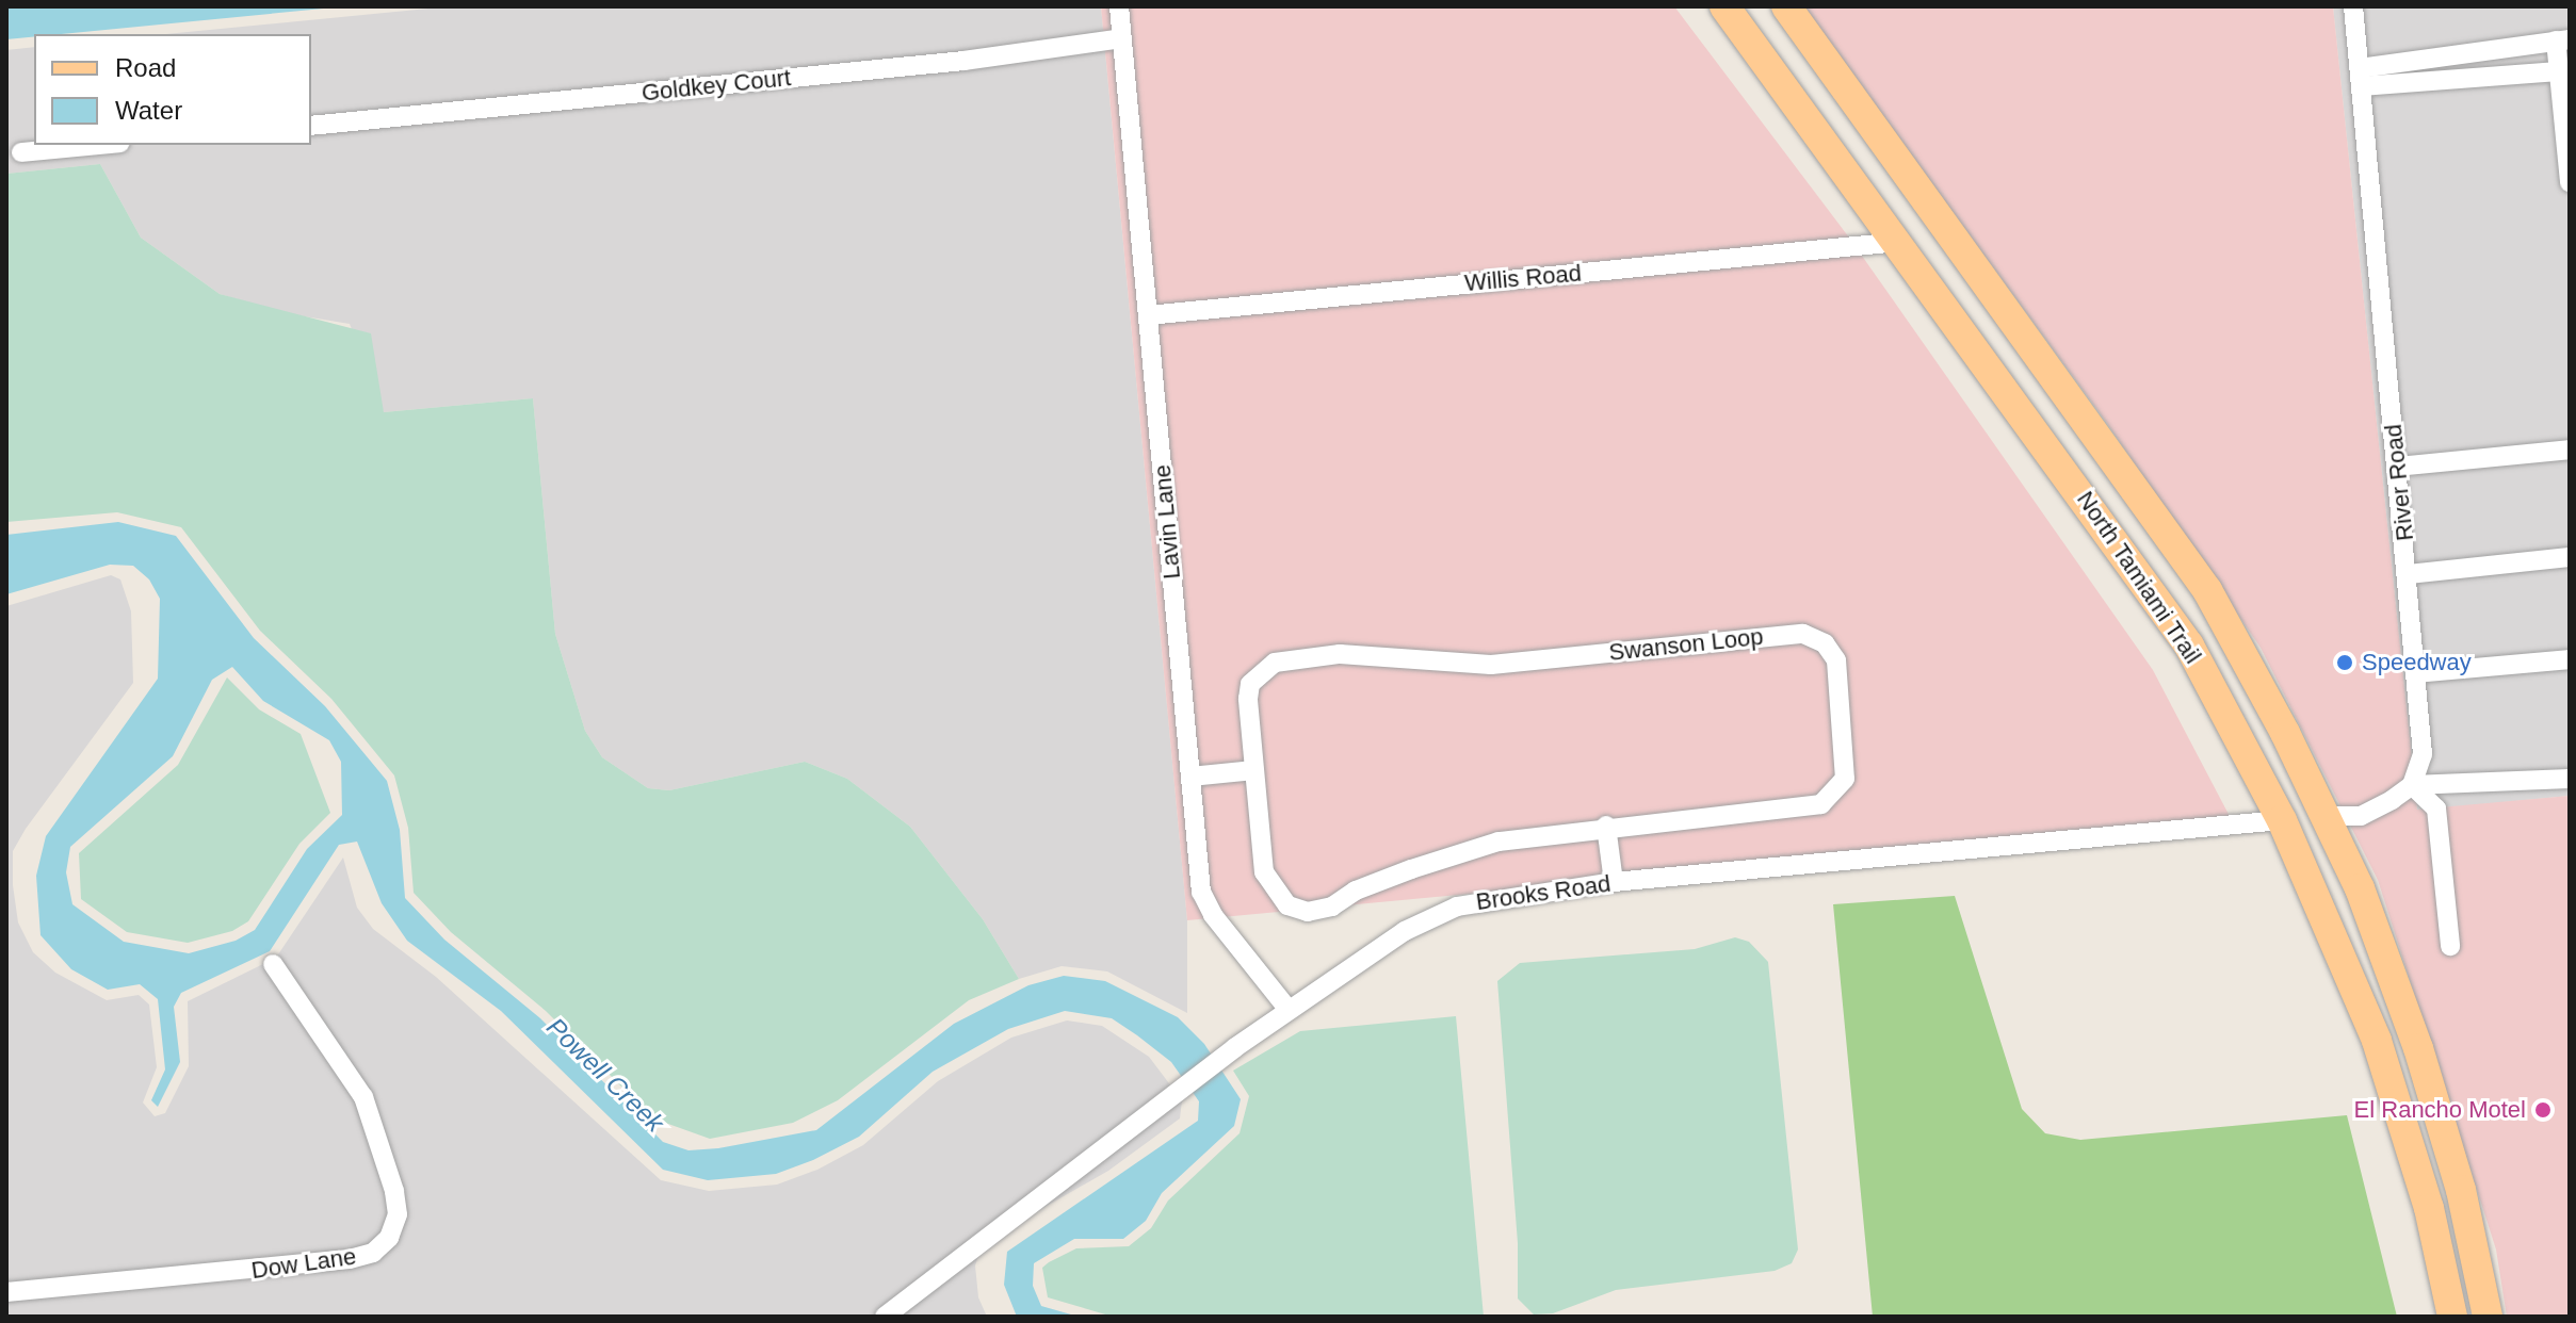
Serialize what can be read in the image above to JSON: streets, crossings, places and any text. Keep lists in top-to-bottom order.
{
  "streets": {
    "main road": ["North Tamiami Trail"],
    "street": [
      "Goldkey Court",
      "Willis Road",
      "River Road",
      "Lavin Lane",
      "Swanson Loop",
      "Brooks Road",
      "Dow Lane"
    ]
  },
  "crossings": [
    ["Goldkey Court", "Lavin Lane"],
    ["Willis Road", "Lavin Lane"],
    ["Willis Road", "North Tamiami Trail"],
    ["Lavin Lane", "Brooks Road"],
    ["North Tamiami Trail", "Brooks Road"]
  ],
  "water": ["Powell Creek"],
  "places": ["Speedway", "El Rancho Motel"],
  "legend": ["Road", "Water"]
}
